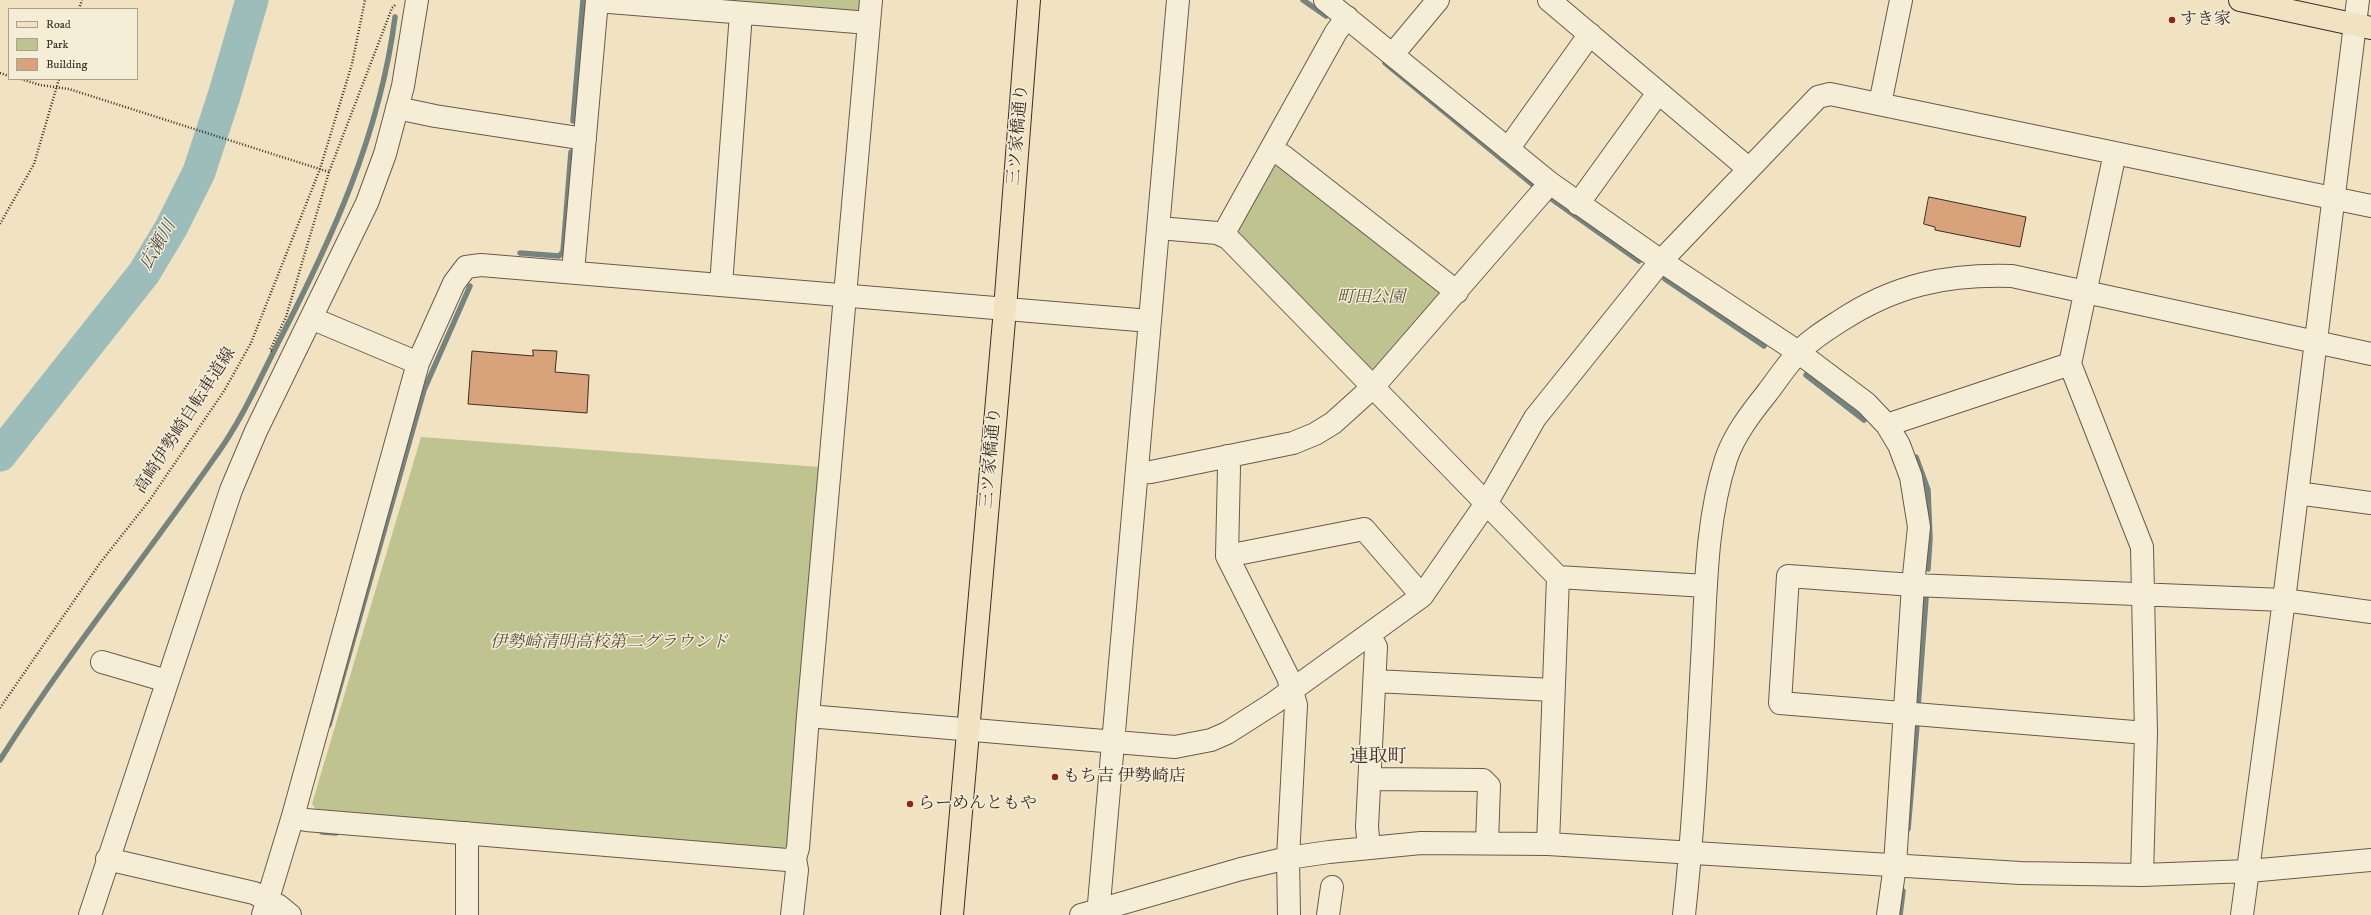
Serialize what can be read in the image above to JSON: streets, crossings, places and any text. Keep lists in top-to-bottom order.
{
  "streets": {
    "main road": ["三ツ家橋通り"],
    "path": ["高崎伊勢崎自転車道線"]
  },
  "districts": ["連取町"],
  "water": ["広瀬川"],
  "parks": ["町田公園", "伊勢崎清明高校第二グラウンド"],
  "places": ["すき家", "もち吉 伊勢崎店", "らーめんともや"],
  "legend": ["Road", "Park", "Building"]
}
